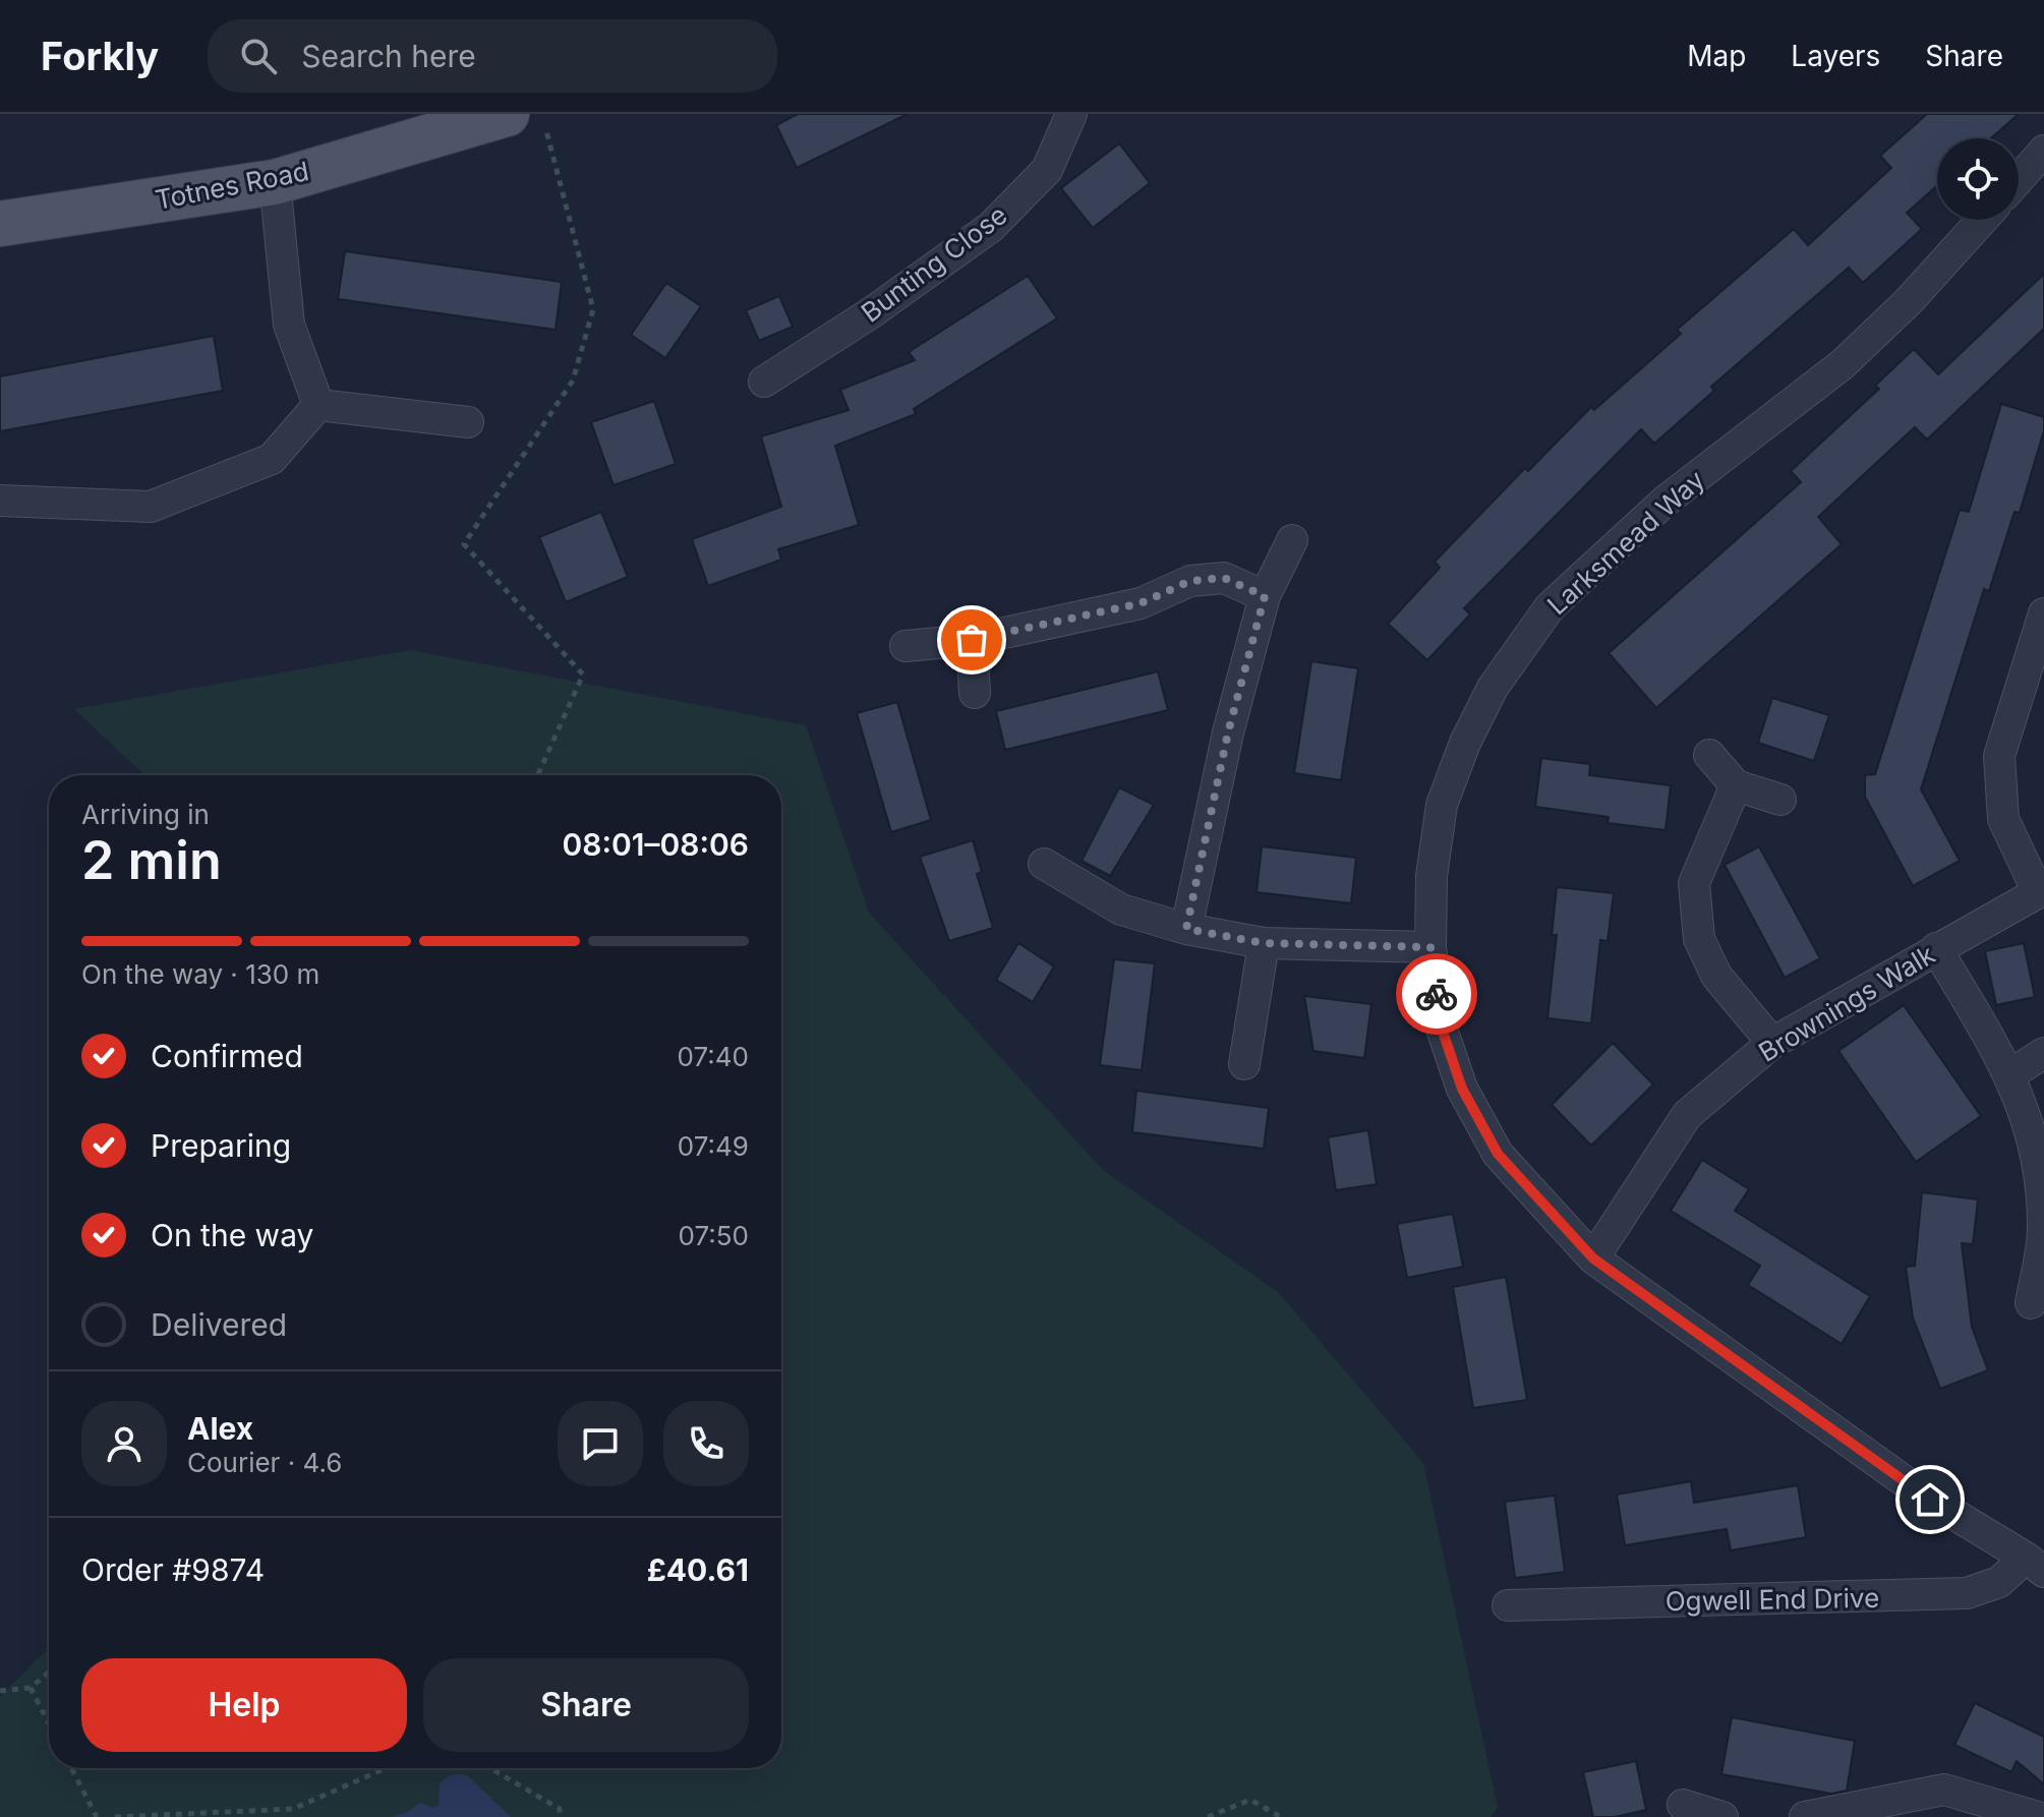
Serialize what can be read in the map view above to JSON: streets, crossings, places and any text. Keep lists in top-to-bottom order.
{
  "streets": {
    "main road": ["Totnes Road"],
    "street": [
      "Bunting Close",
      "Larksmead Way",
      "Brownings Walk",
      "Ogwell End Drive"
    ]
  },
  "crossings": [
    ["Larksmead Way", "Brownings Walk"],
    ["Larksmead Way", "Ogwell End Drive"]
  ],
  "page": {
    "header": "Forkly",
    "search": "Search here",
    "nav": ["Map", "Layers", "Share"],
    "heading": ["2 min", "Arriving in", "08:01–08:06"],
    "panel": [
      "Alex",
      "Courier · 4.6",
      "Order #9874",
      "£40.61"
    ],
    "bar": "On the way · 130 m",
    "list": [
      ["Confirmed", "07:40"],
      ["Preparing", "07:49"],
      ["On the way", "07:50"],
      "Delivered"
    ],
    "buttons": ["Help", "Share"]
  }
}
